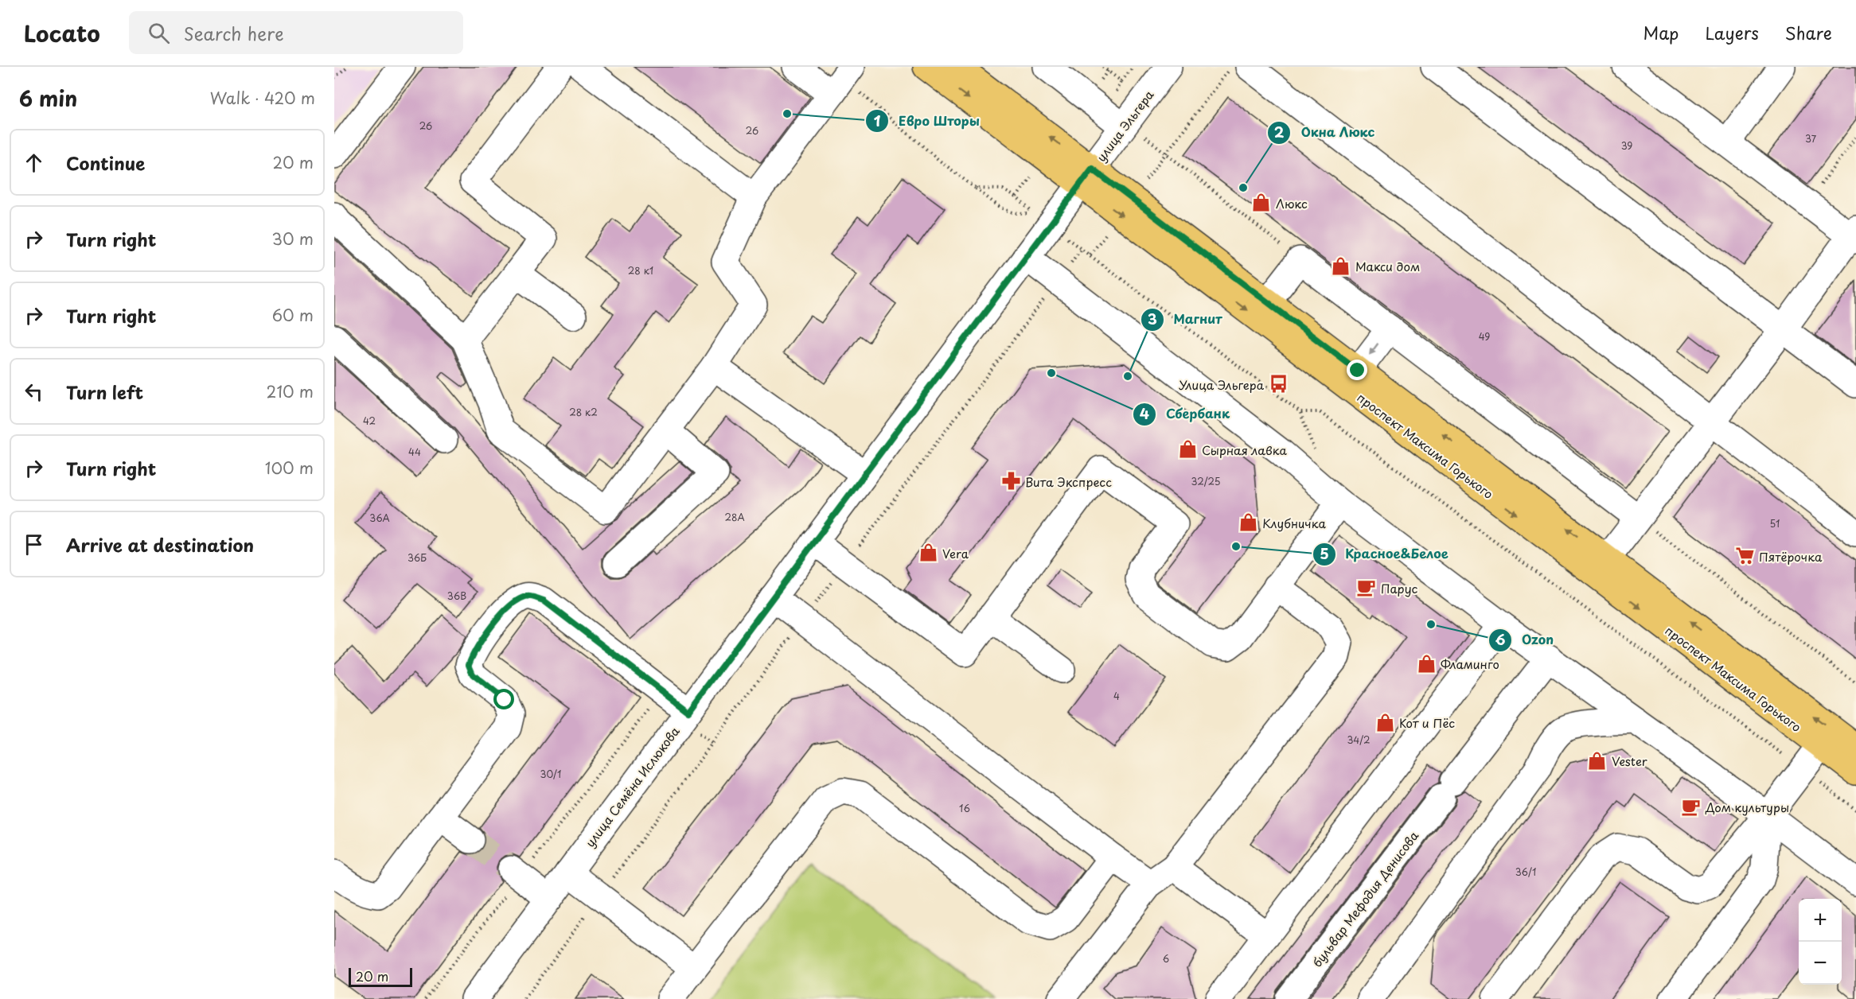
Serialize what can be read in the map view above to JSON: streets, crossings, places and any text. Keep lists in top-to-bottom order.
{
  "streets": {
    "main road": ["проспект Максима Горького"],
    "street": ["улица Эльгера", "улица Семёна Ислюкова", "бульвар Мефодия Денисова"]
  },
  "crossings": [
    ["улица Эльгера", "проспект Максима Горького"],
    ["улица Эльгера", "улица Семёна Ислюкова"],
    ["проспект Максима Горького", "улица Семёна Ислюкова"]
  ],
  "places": {
    "other": [
      "Евро Шторы",
      "Окна Люкс",
      "Сбербанк",
      "Магнит",
      "Красное&Белое",
      "Ozon"
    ],
    "shop": [
      "Люкс",
      "Макси дом",
      "Сырная лавка",
      "Клубничка",
      "Vera",
      "Фламинго",
      "Кот и Пёс",
      "Vester"
    ],
    "bus stop": ["Улица Эльгера"],
    "pharmacy": ["Вита Экспресс"],
    "supermarket": ["Пятёрочка"],
    "cafe": ["Парус", "Дом культуры"]
  },
  "house_numbers": [
    "26",
    "26",
    "37",
    "39",
    "28 к1",
    "49",
    "28 к2",
    "42",
    "44",
    "32/25",
    "28А",
    "36А",
    "51",
    "36Б",
    "36В",
    "4",
    "34/2",
    "30/1",
    "16",
    "36/1",
    "6"
  ],
  "scale_bar": "20 m",
  "page": {
    "header": "Locato",
    "search": "Search here",
    "nav": ["Map", "Layers", "Share"],
    "heading": ["6 min", "Walk · 420 m"],
    "list": [
      ["Continue", "20 m"],
      ["Turn right", "30 m"],
      ["Turn right", "60 m"],
      ["Turn left", "210 m"],
      ["Turn right", "100 m"],
      "Arrive at destination"
    ],
    "map_buttons": ["+", "−"],
    "scale": "20 m"
  }
}
